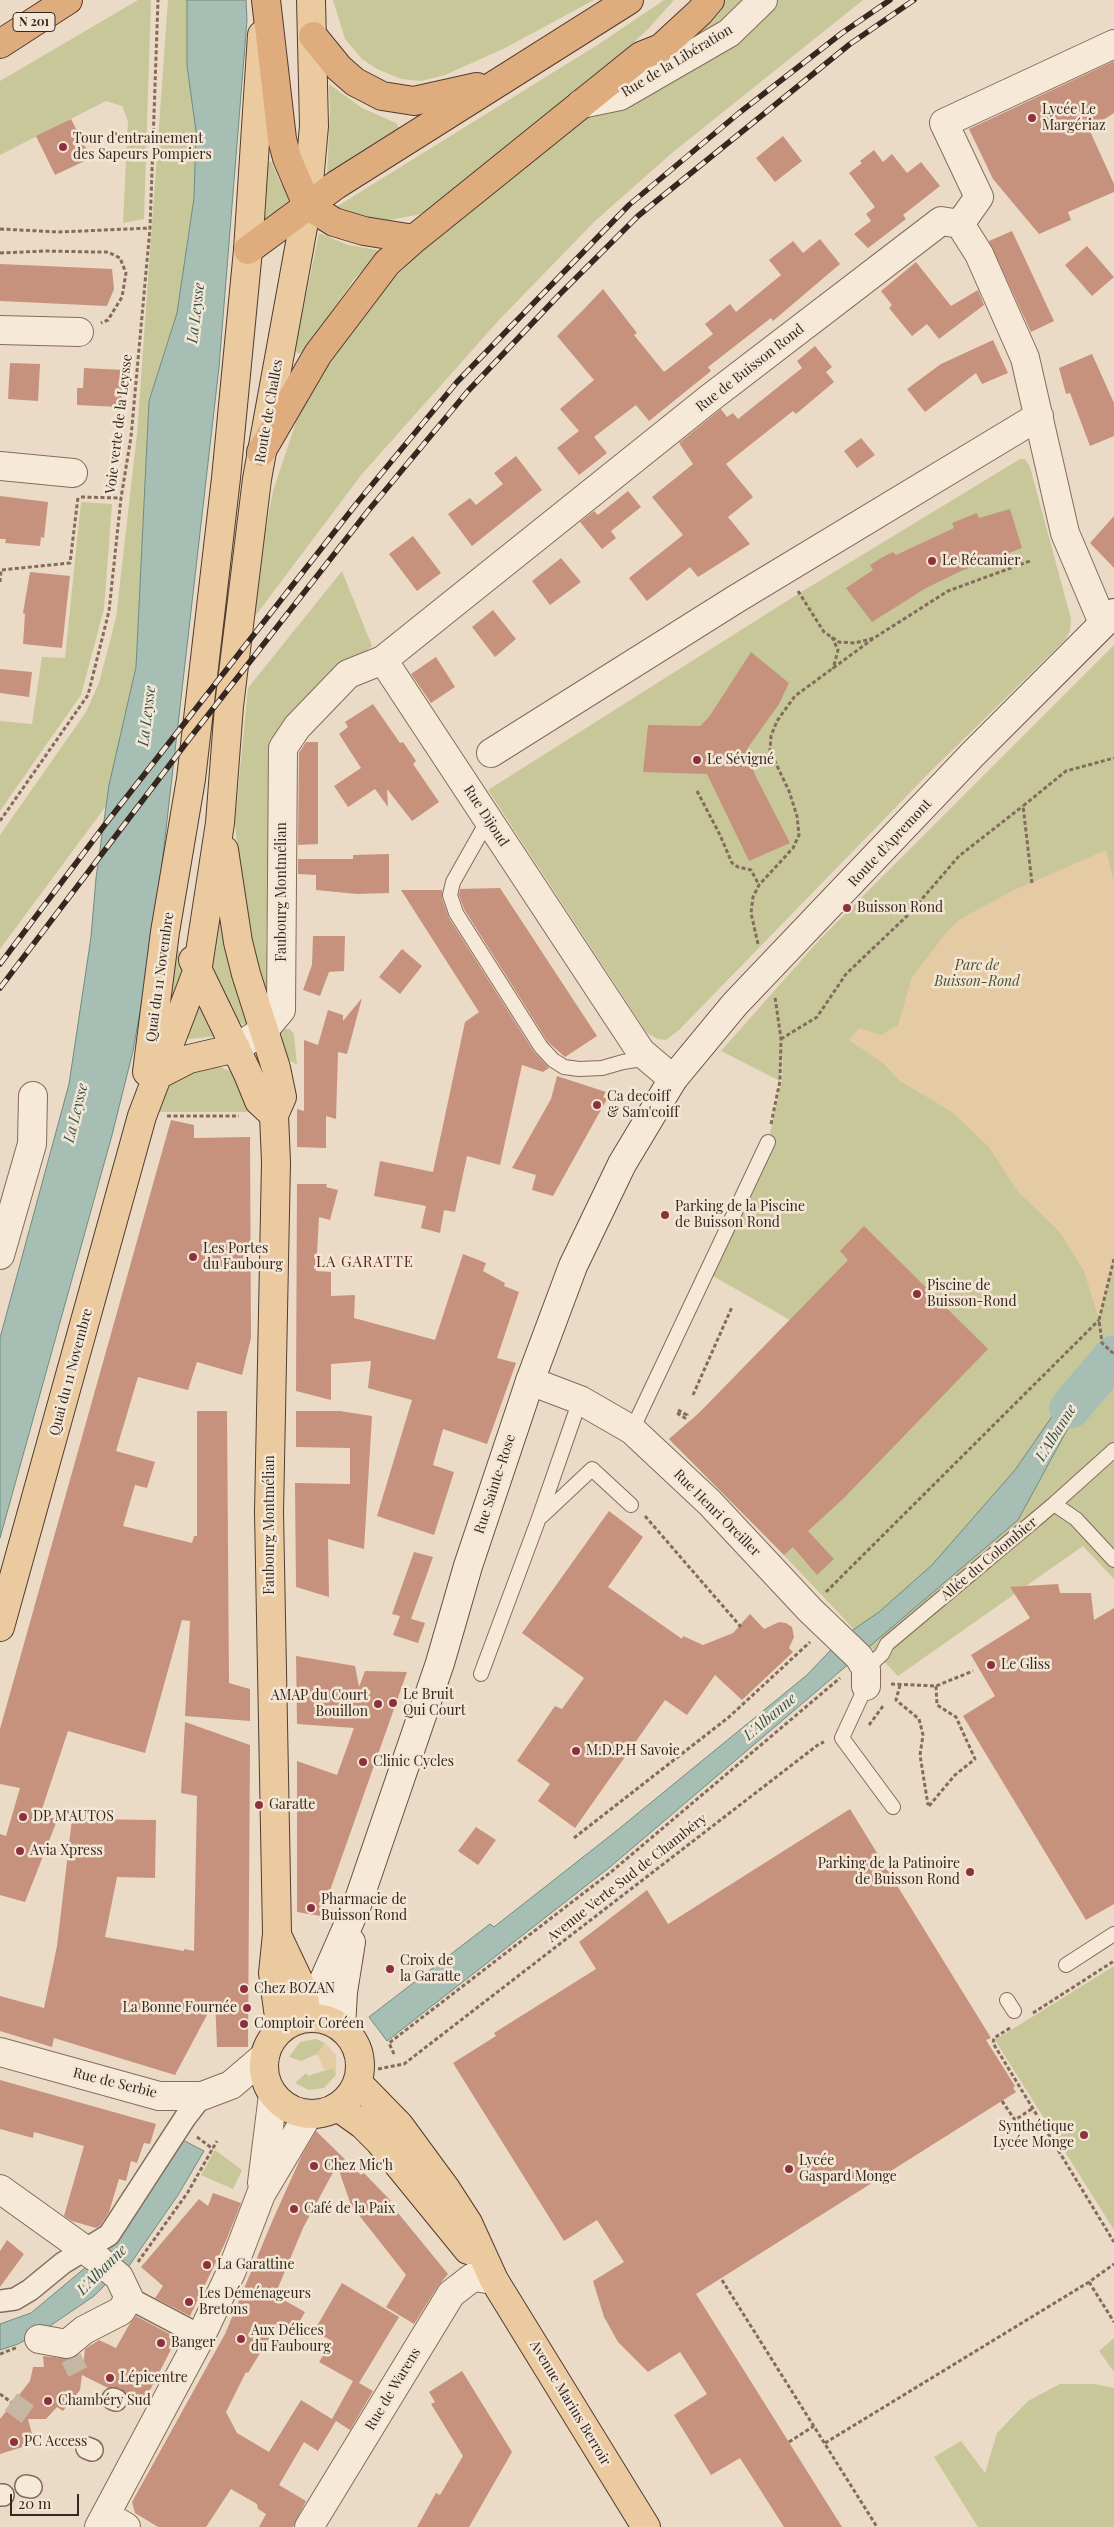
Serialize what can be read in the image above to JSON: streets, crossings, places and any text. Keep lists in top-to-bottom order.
{
  "streets": {
    "highway": ["N 201"],
    "main road": [
      "Route de Challes",
      "Faubourg Montmélian",
      "Quai du 11 Novembre",
      "Avenue Marius Berroir"
    ],
    "street": [
      "Rue de la Libération",
      "Rue de Buisson Rond",
      "Rue Dijoud",
      "Route d'Apremont",
      "Rue Sainte-Rose",
      "Rue Henri Oreiller",
      "Rue de Serbie",
      "Rue de Warens"
    ],
    "lane": ["Allée du Colombier"],
    "path": ["Voie verte de la Leysse", "Avenue Verte Sud de Chambéry"]
  },
  "crossings": [
    ["Rue de Buisson Rond", "Rue Dijoud"],
    ["Rue de Buisson Rond", "Faubourg Montmélian"],
    ["Route de Challes", "Faubourg Montmélian"],
    ["Route de Challes", "Quai du 11 Novembre"],
    ["Rue Dijoud", "Route d'Apremont"],
    ["Rue Dijoud", "Faubourg Montmélian"],
    ["Rue Dijoud", "Rue Sainte-Rose"],
    ["Route d'Apremont", "Rue Sainte-Rose"],
    ["Faubourg Montmélian", "Quai du 11 Novembre"],
    ["Faubourg Montmélian", "Rue Sainte-Rose"],
    ["Faubourg Montmélian", "Avenue Verte Sud de Chambéry"],
    ["Faubourg Montmélian", "Rue de Serbie"],
    ["Faubourg Montmélian", "Avenue Marius Berroir"],
    ["Rue Sainte-Rose", "Rue Henri Oreiller"],
    ["Rue Sainte-Rose", "Avenue Verte Sud de Chambéry"],
    ["Rue Sainte-Rose", "Rue de Serbie"],
    ["Rue Sainte-Rose", "Avenue Marius Berroir"],
    ["Rue Henri Oreiller", "Allée du Colombier"],
    ["Rue Henri Oreiller", "Avenue Verte Sud de Chambéry"],
    ["Allée du Colombier", "Avenue Verte Sud de Chambéry"],
    ["Avenue Verte Sud de Chambéry", "Rue de Serbie"],
    ["Avenue Verte Sud de Chambéry", "Avenue Marius Berroir"],
    ["Rue de Serbie", "Avenue Marius Berroir"],
    ["Rue de Warens", "Avenue Marius Berroir"]
  ],
  "districts": ["LA GARATTE"],
  "water": ["La Leysse", "L'Albanne"],
  "parks": ["Parc de Buisson-Rond"],
  "places": [
    "Lycée Le Margériaz",
    "Tour d'entrainement des Sapeurs Pompiers",
    "Le Récamier",
    "Le Sévigné",
    "Buisson Rond",
    "Ca decoiff & Sam'coiff",
    "Parking de la Piscine de Buisson Rond",
    "Les Portes du Faubourg",
    "Piscine de Buisson-Rond",
    "Le Gliss",
    "Le Bruit Qui Court",
    "AMAP du Court Bouillon",
    "M.D.P.H Savoie",
    "Clinic Cycles",
    "Garatte",
    "DP M'AUTOS",
    "Avia Xpress",
    "Parking de la Patinoire de Buisson Rond",
    "Pharmacie de Buisson Rond",
    "Croix de la Garatte",
    "Chez BOZAN",
    "La Bonne Fournée",
    "Comptoir Coréen",
    "Synthétique Lycée Monge",
    "Chez Mic'h",
    "Lycée Gaspard Monge",
    "Café de la Paix",
    "La Garattine",
    "Les Déménageurs Bretons",
    "Aux Délices du Faubourg",
    "Banger",
    "Lépicentre",
    "Chambéry Sud",
    "PC Access"
  ],
  "scale_bar": "20 m"
}
